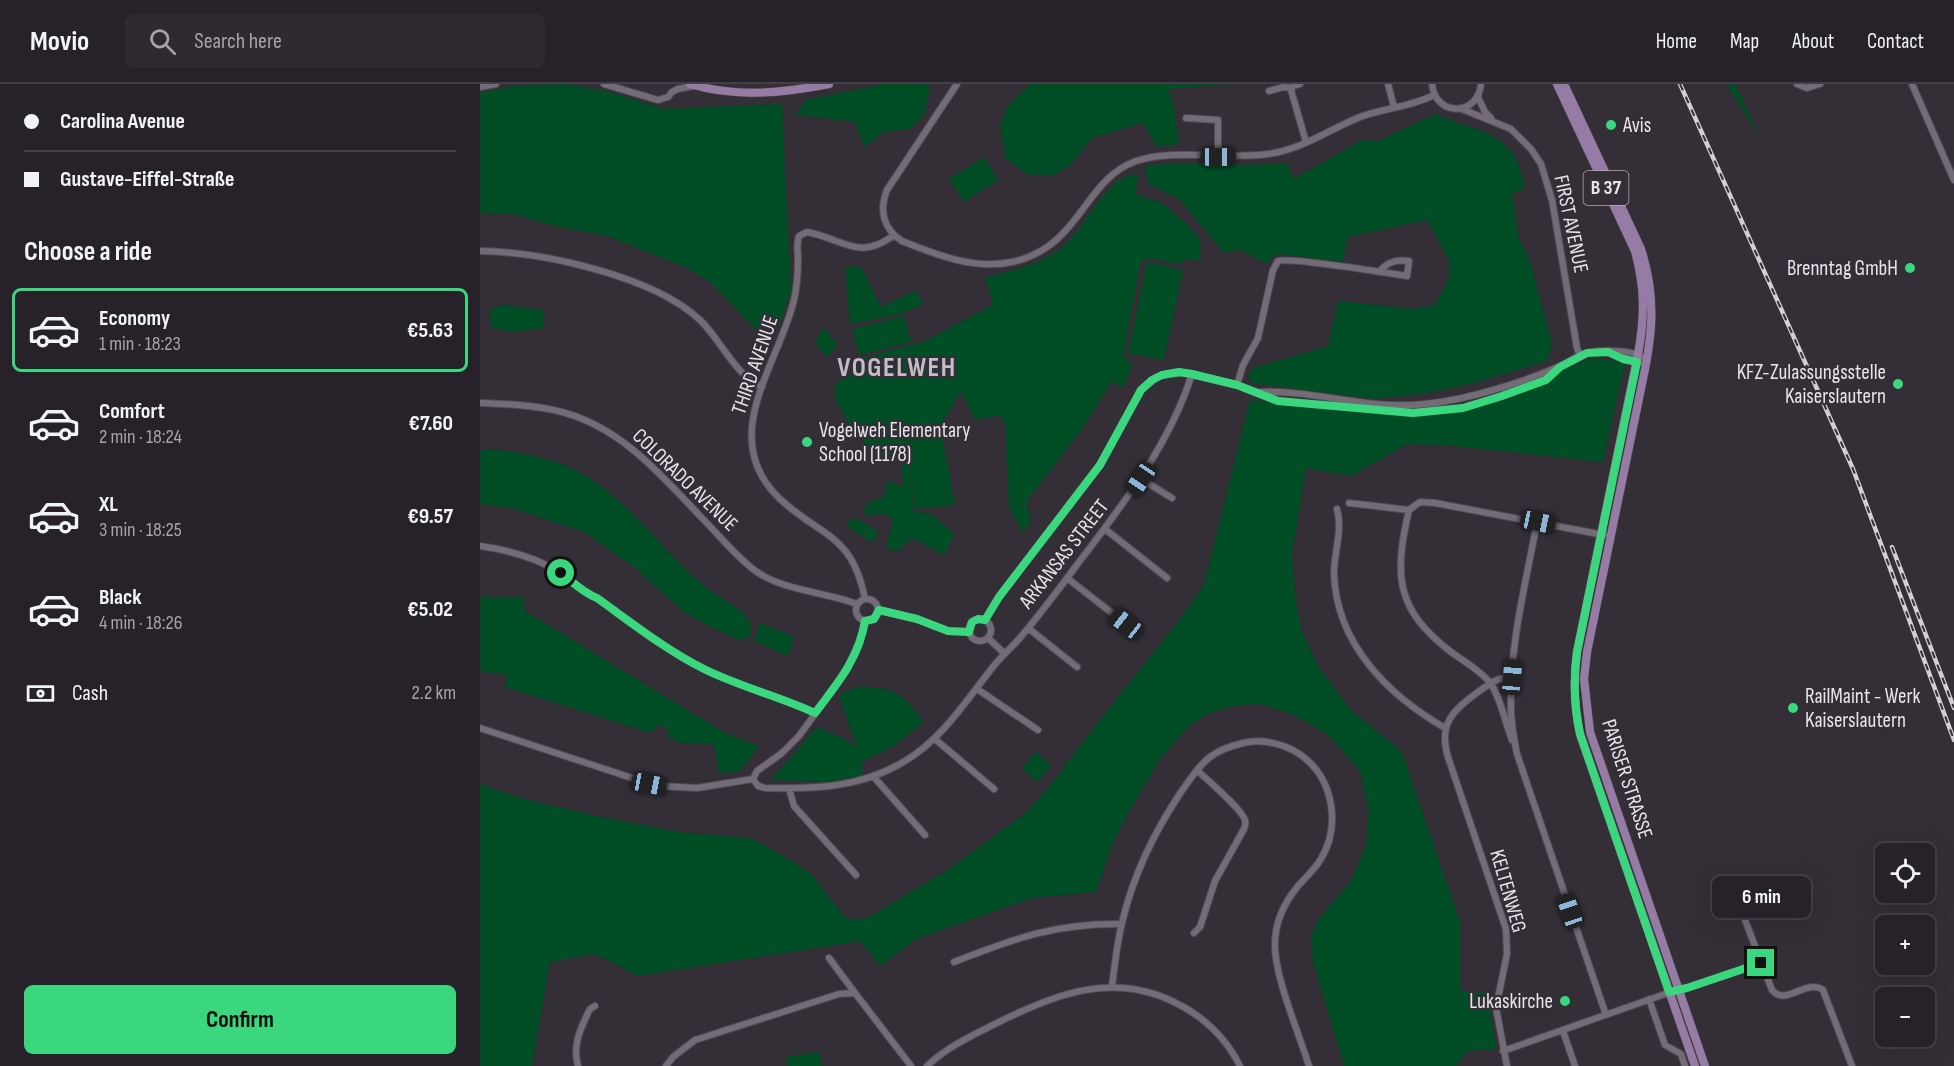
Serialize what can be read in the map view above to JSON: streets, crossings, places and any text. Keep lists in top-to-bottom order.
{
  "streets": {
    "main road": ["B 37", "PARISER STRASSE"],
    "street": [
      "FIRST AVENUE",
      "THIRD AVENUE",
      "COLORADO AVENUE",
      "ARKANSAS STREET",
      "KELTENWEG"
    ]
  },
  "crossings": [
    ["THIRD AVENUE", "COLORADO AVENUE"]
  ],
  "districts": ["VOGELWEH"],
  "places": [
    "Avis",
    "Brenntag GmbH",
    "KFZ-Zulassungsstelle Kaiserslautern",
    "Vogelweh Elementary School (1178)",
    "RailMaint - Werk Kaiserslautern",
    "Lukaskirche"
  ],
  "page": {
    "header": "Movio",
    "search": "Search here",
    "nav": [
      "Home",
      "Map",
      "About",
      "Contact"
    ],
    "banner": ["Carolina Avenue", "Gustave-Eiffel-Straße"],
    "heading": "Choose a ride",
    "list": [
      {
        "name": "Economy",
        "note": "1 min · 18:23",
        "value": "€5.63"
      },
      {
        "name": "Comfort",
        "note": "2 min · 18:24",
        "value": "€7.60"
      },
      {
        "name": "XL",
        "note": "3 min · 18:25",
        "value": "€9.57"
      },
      {
        "name": "Black",
        "note": "4 min · 18:26",
        "value": "€5.02"
      }
    ],
    "pay": ["Cash", "2.2 km"],
    "map_buttons": ["+", "−"],
    "bubble": "6 min",
    "buttons": "Confirm"
  }
}
